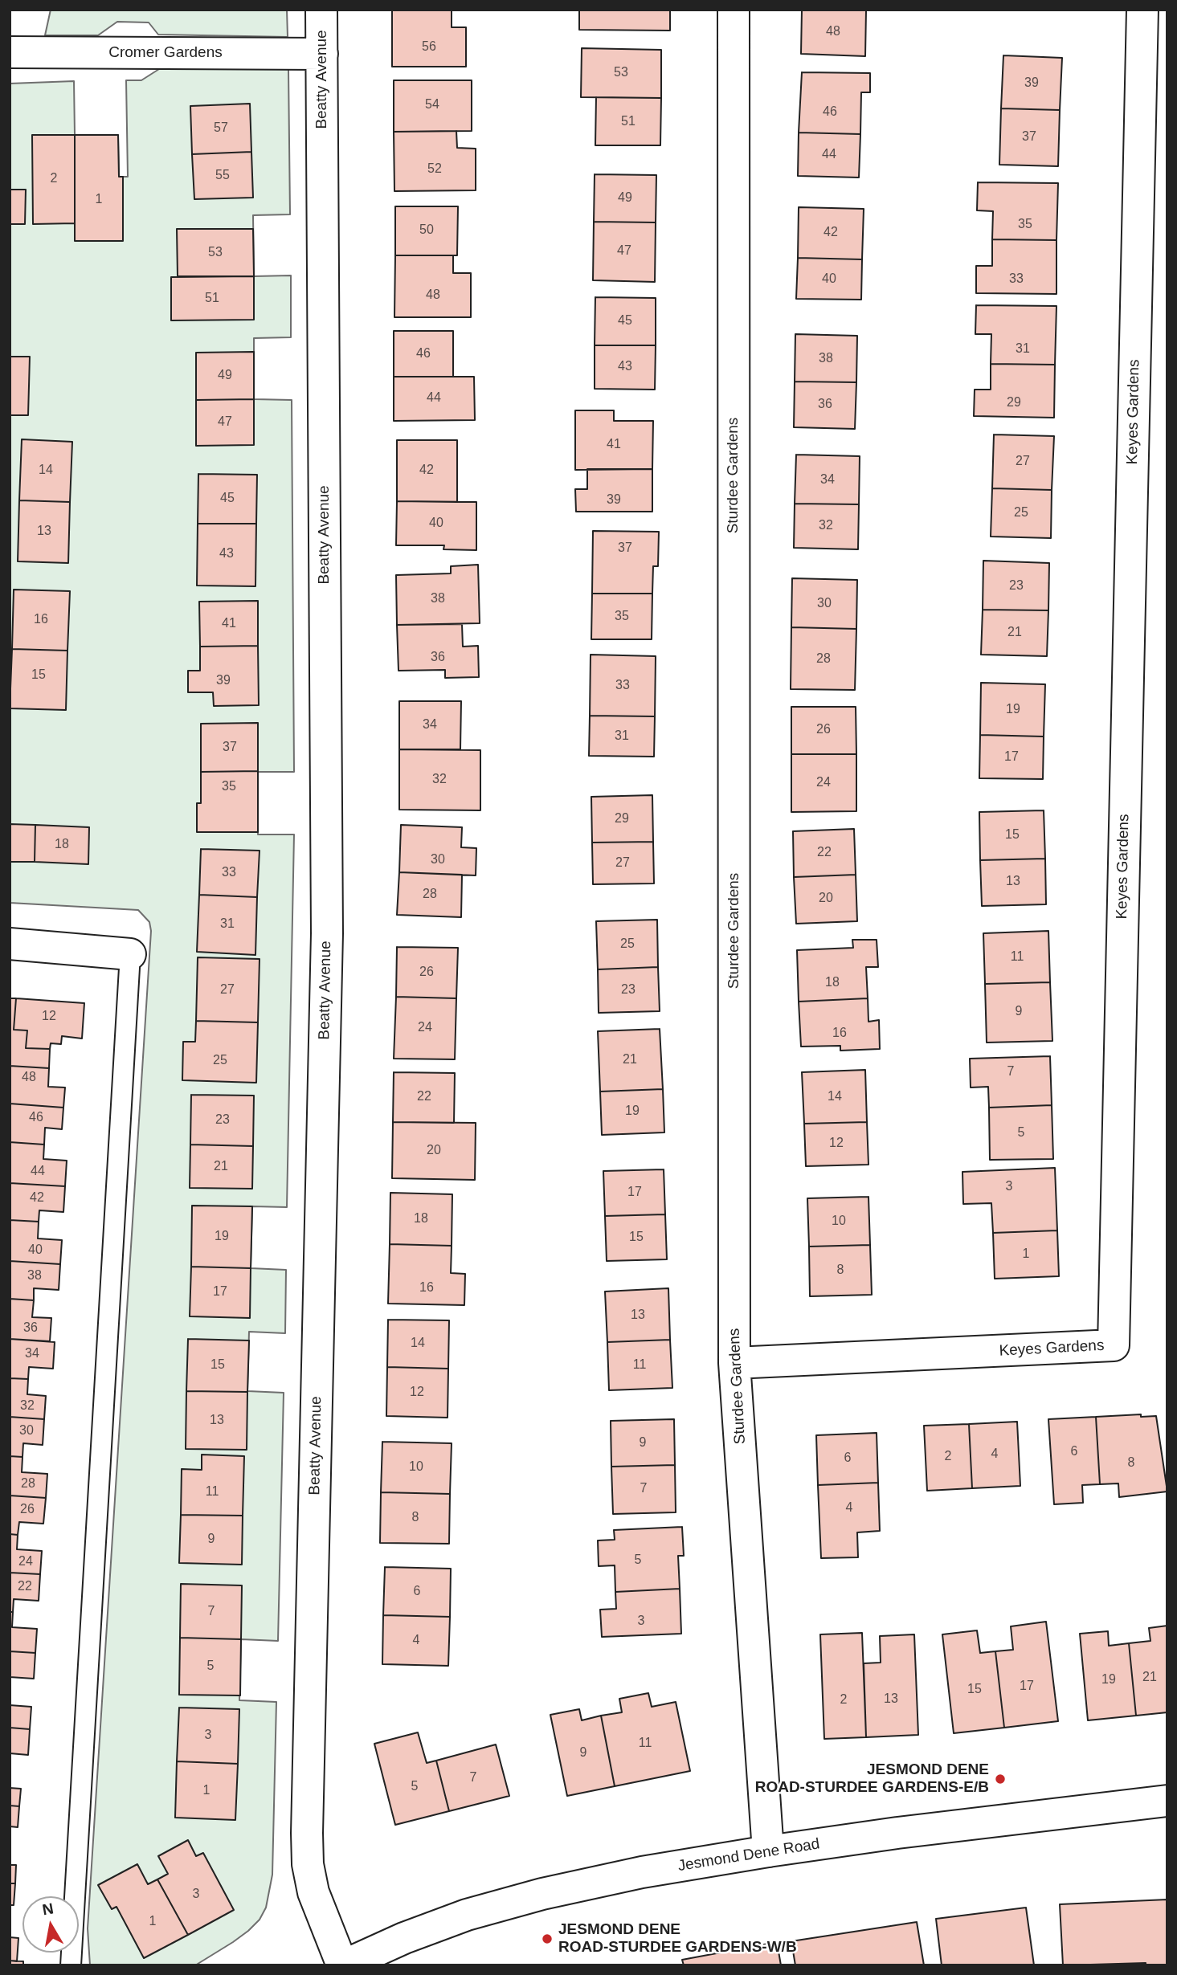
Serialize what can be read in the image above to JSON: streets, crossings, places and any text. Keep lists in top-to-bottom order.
{
  "streets": {
    "street": [
      "Cromer Gardens",
      "Beatty Avenue",
      "Keyes Gardens",
      "Sturdee Gardens",
      "Jesmond Dene Road"
    ]
  },
  "crossings": [
    ["Cromer Gardens", "Beatty Avenue"],
    ["Beatty Avenue", "Jesmond Dene Road"],
    ["Keyes Gardens", "Sturdee Gardens"],
    ["Sturdee Gardens", "Jesmond Dene Road"]
  ],
  "places": ["JESMOND DENE ROAD-STURDEE GARDENS-E/B", "JESMOND DENE ROAD-STURDEE GARDENS-W/B"],
  "house_numbers": [
    "48",
    "56",
    "53",
    "39",
    "54",
    "46",
    "51",
    "57",
    "37",
    "44",
    "52",
    "55",
    "2",
    "49",
    "1",
    "35",
    "50",
    "42",
    "47",
    "53",
    "40",
    "33",
    "48",
    "51",
    "45",
    "31",
    "46",
    "38",
    "43",
    "49",
    "44",
    "29",
    "36",
    "47",
    "41",
    "27",
    "14",
    "42",
    "34",
    "45",
    "39",
    "25",
    "40",
    "32",
    "13",
    "37",
    "43",
    "23",
    "38",
    "30",
    "35",
    "16",
    "41",
    "21",
    "36",
    "28",
    "15",
    "39",
    "33",
    "19",
    "34",
    "26",
    "31",
    "37",
    "17",
    "32",
    "24",
    "35",
    "29",
    "15",
    "18",
    "22",
    "30",
    "27",
    "33",
    "13",
    "28",
    "20",
    "31",
    "25",
    "11",
    "26",
    "18",
    "27",
    "23",
    "9",
    "12",
    "24",
    "16",
    "21",
    "25",
    "7",
    "48",
    "22",
    "14",
    "19",
    "46",
    "23",
    "5",
    "12",
    "20",
    "21",
    "44",
    "3",
    "17",
    "42",
    "18",
    "10",
    "19",
    "15",
    "40",
    "1",
    "8",
    "38",
    "16",
    "17",
    "13",
    "36",
    "14",
    "34",
    "15",
    "11",
    "12",
    "32",
    "13",
    "30",
    "9",
    "6",
    "4",
    "2",
    "6",
    "8",
    "10",
    "28",
    "7",
    "11",
    "4",
    "26",
    "8",
    "9",
    "5",
    "24",
    "22",
    "6",
    "7",
    "3",
    "4",
    "5",
    "21",
    "19",
    "17",
    "15",
    "13",
    "2",
    "3",
    "11",
    "9",
    "7",
    "5",
    "1",
    "3",
    "1"
  ],
  "north": "top"
}
